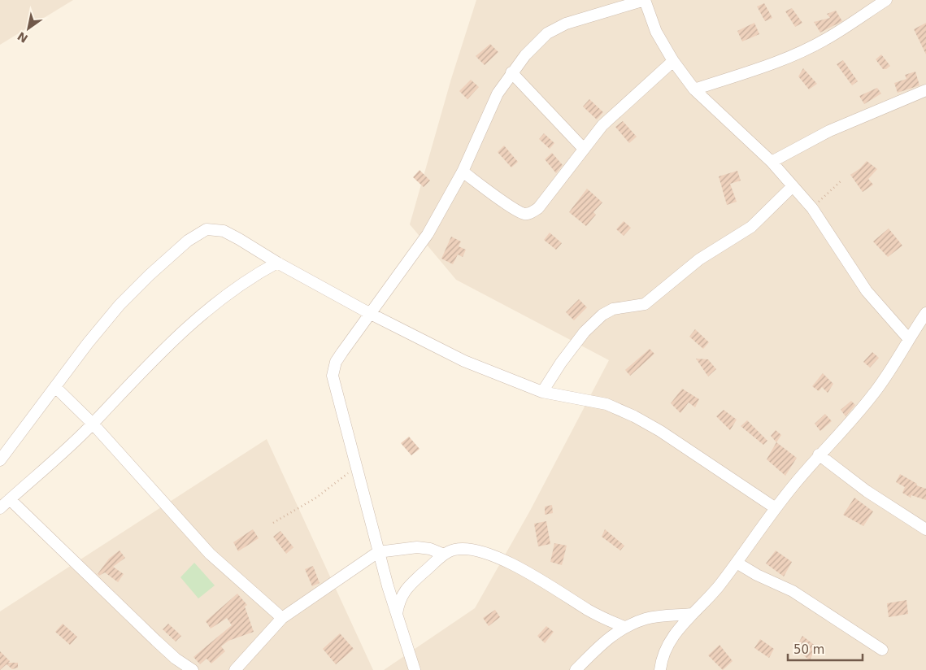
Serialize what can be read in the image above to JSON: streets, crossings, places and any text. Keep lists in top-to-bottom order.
{
  "scale_bar": "50 m",
  "north": "bottom left"
}
